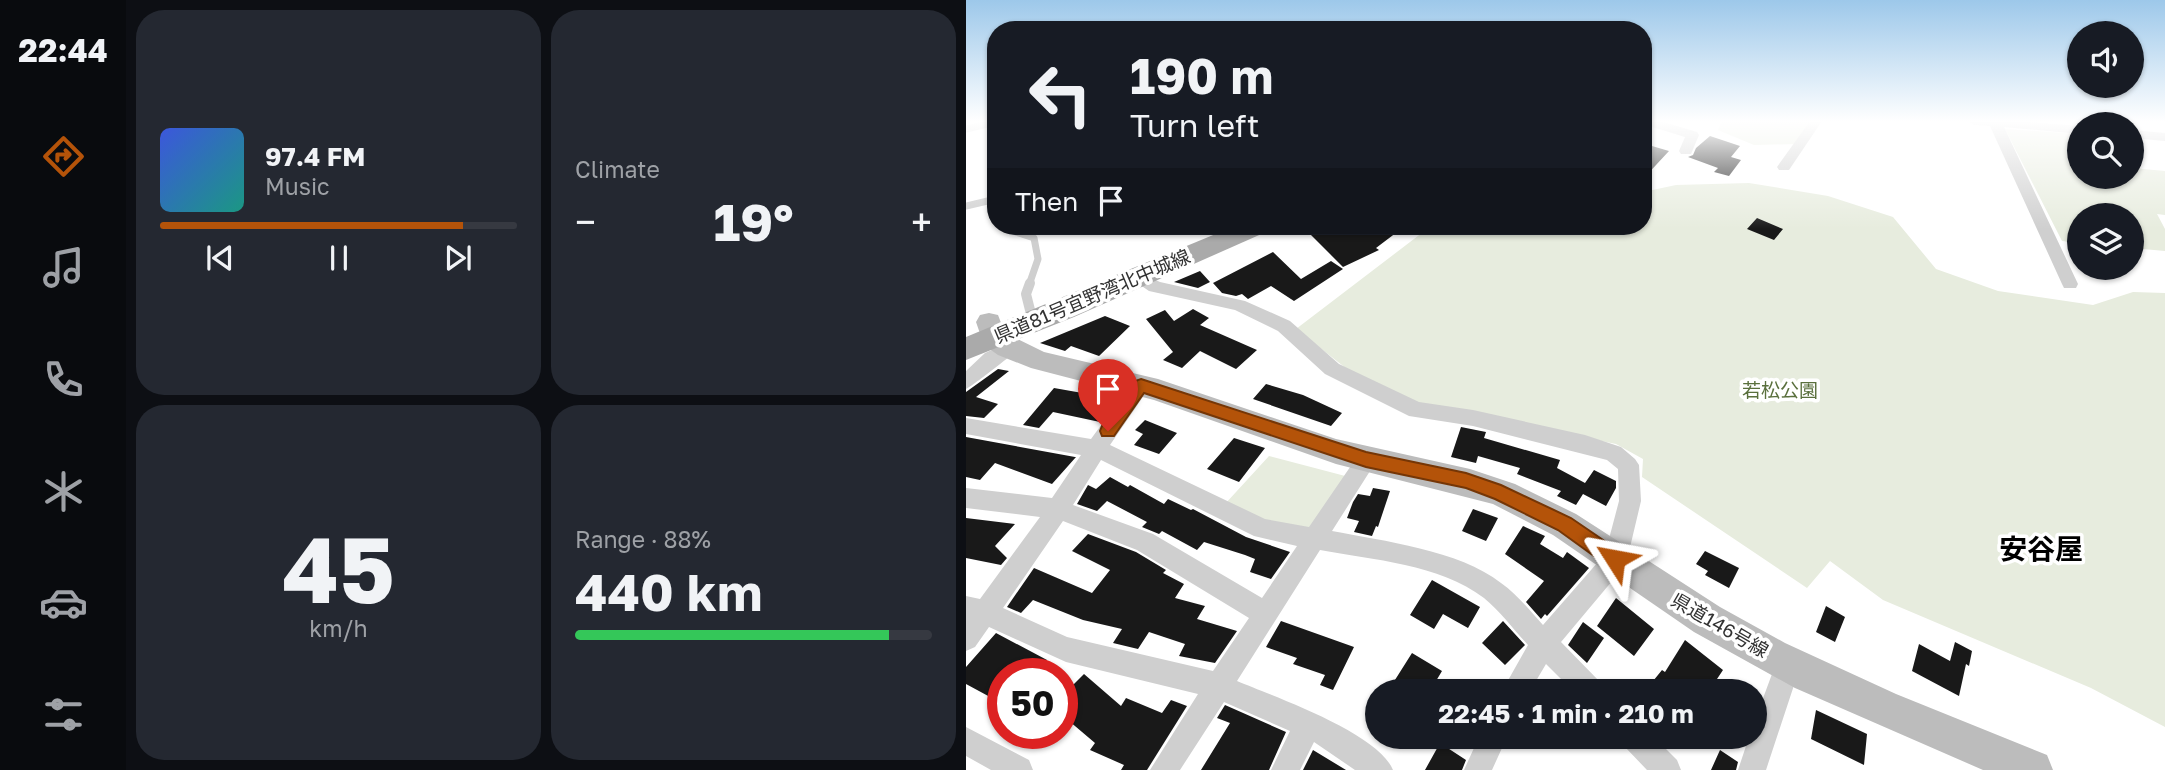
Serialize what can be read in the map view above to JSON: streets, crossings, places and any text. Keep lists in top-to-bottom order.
{
  "streets": {
    "main road": ["県道81号宜野湾北中城線", "県道146号線"]
  },
  "crossings": [
    ["県道81号宜野湾北中城線", "県道146号線"]
  ],
  "districts": ["安谷屋"],
  "parks": ["若松公園"],
  "page": {
    "tabs": "22:44",
    "tile": [
      "Climate",
      ["45", "km/h"],
      ["Range · 88%", "440 km"]
    ],
    "turn": ["190 m", "Turn left"],
    "song": ["97.4 FM", "Music"],
    "then": "Then",
    "heat": ["−", "19°", "+"],
    "limit": "50",
    "trip": "22:45 · 1 min · 210 m"
  }
}
